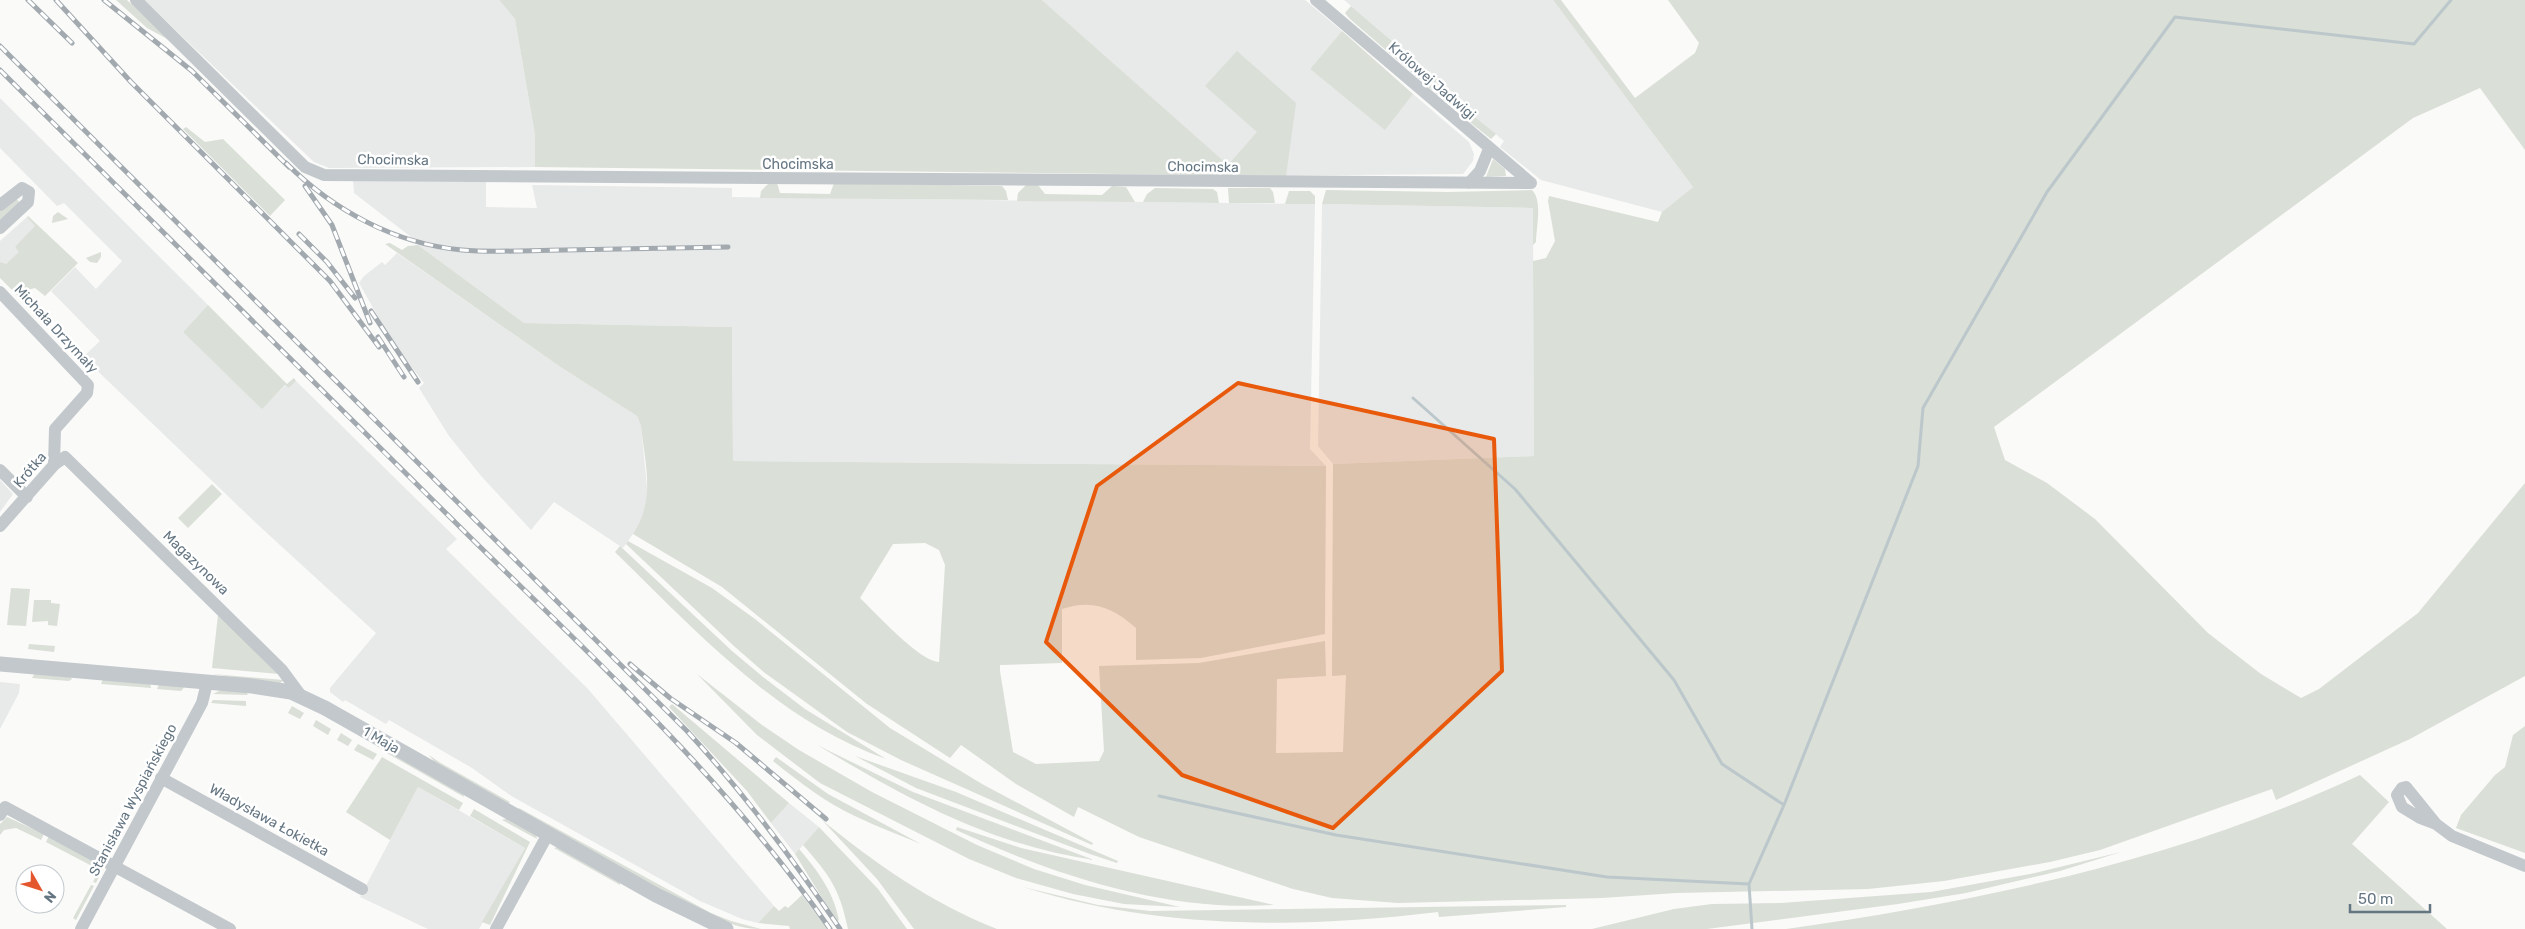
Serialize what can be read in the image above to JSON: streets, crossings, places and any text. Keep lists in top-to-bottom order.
{
  "streets": {
    "street": [
      "Królowej Jadwigi",
      "Chocimska",
      "Michała Drzymały",
      "Krótka",
      "Magazynowa",
      "1 Maja",
      "Stanisława Wyspiańskiego",
      "Władysława Łokietka"
    ]
  },
  "crossings": [
    ["Królowej Jadwigi", "Chocimska"],
    ["Michała Drzymały", "Krótka"],
    ["Michała Drzymały", "Magazynowa"],
    ["Krótka", "Magazynowa"],
    ["Magazynowa", "1 Maja"],
    ["1 Maja", "Stanisława Wyspiańskiego"],
    ["Stanisława Wyspiańskiego", "Władysława Łokietka"]
  ],
  "scale_bar": "50 m",
  "north": "bottom right"
}
